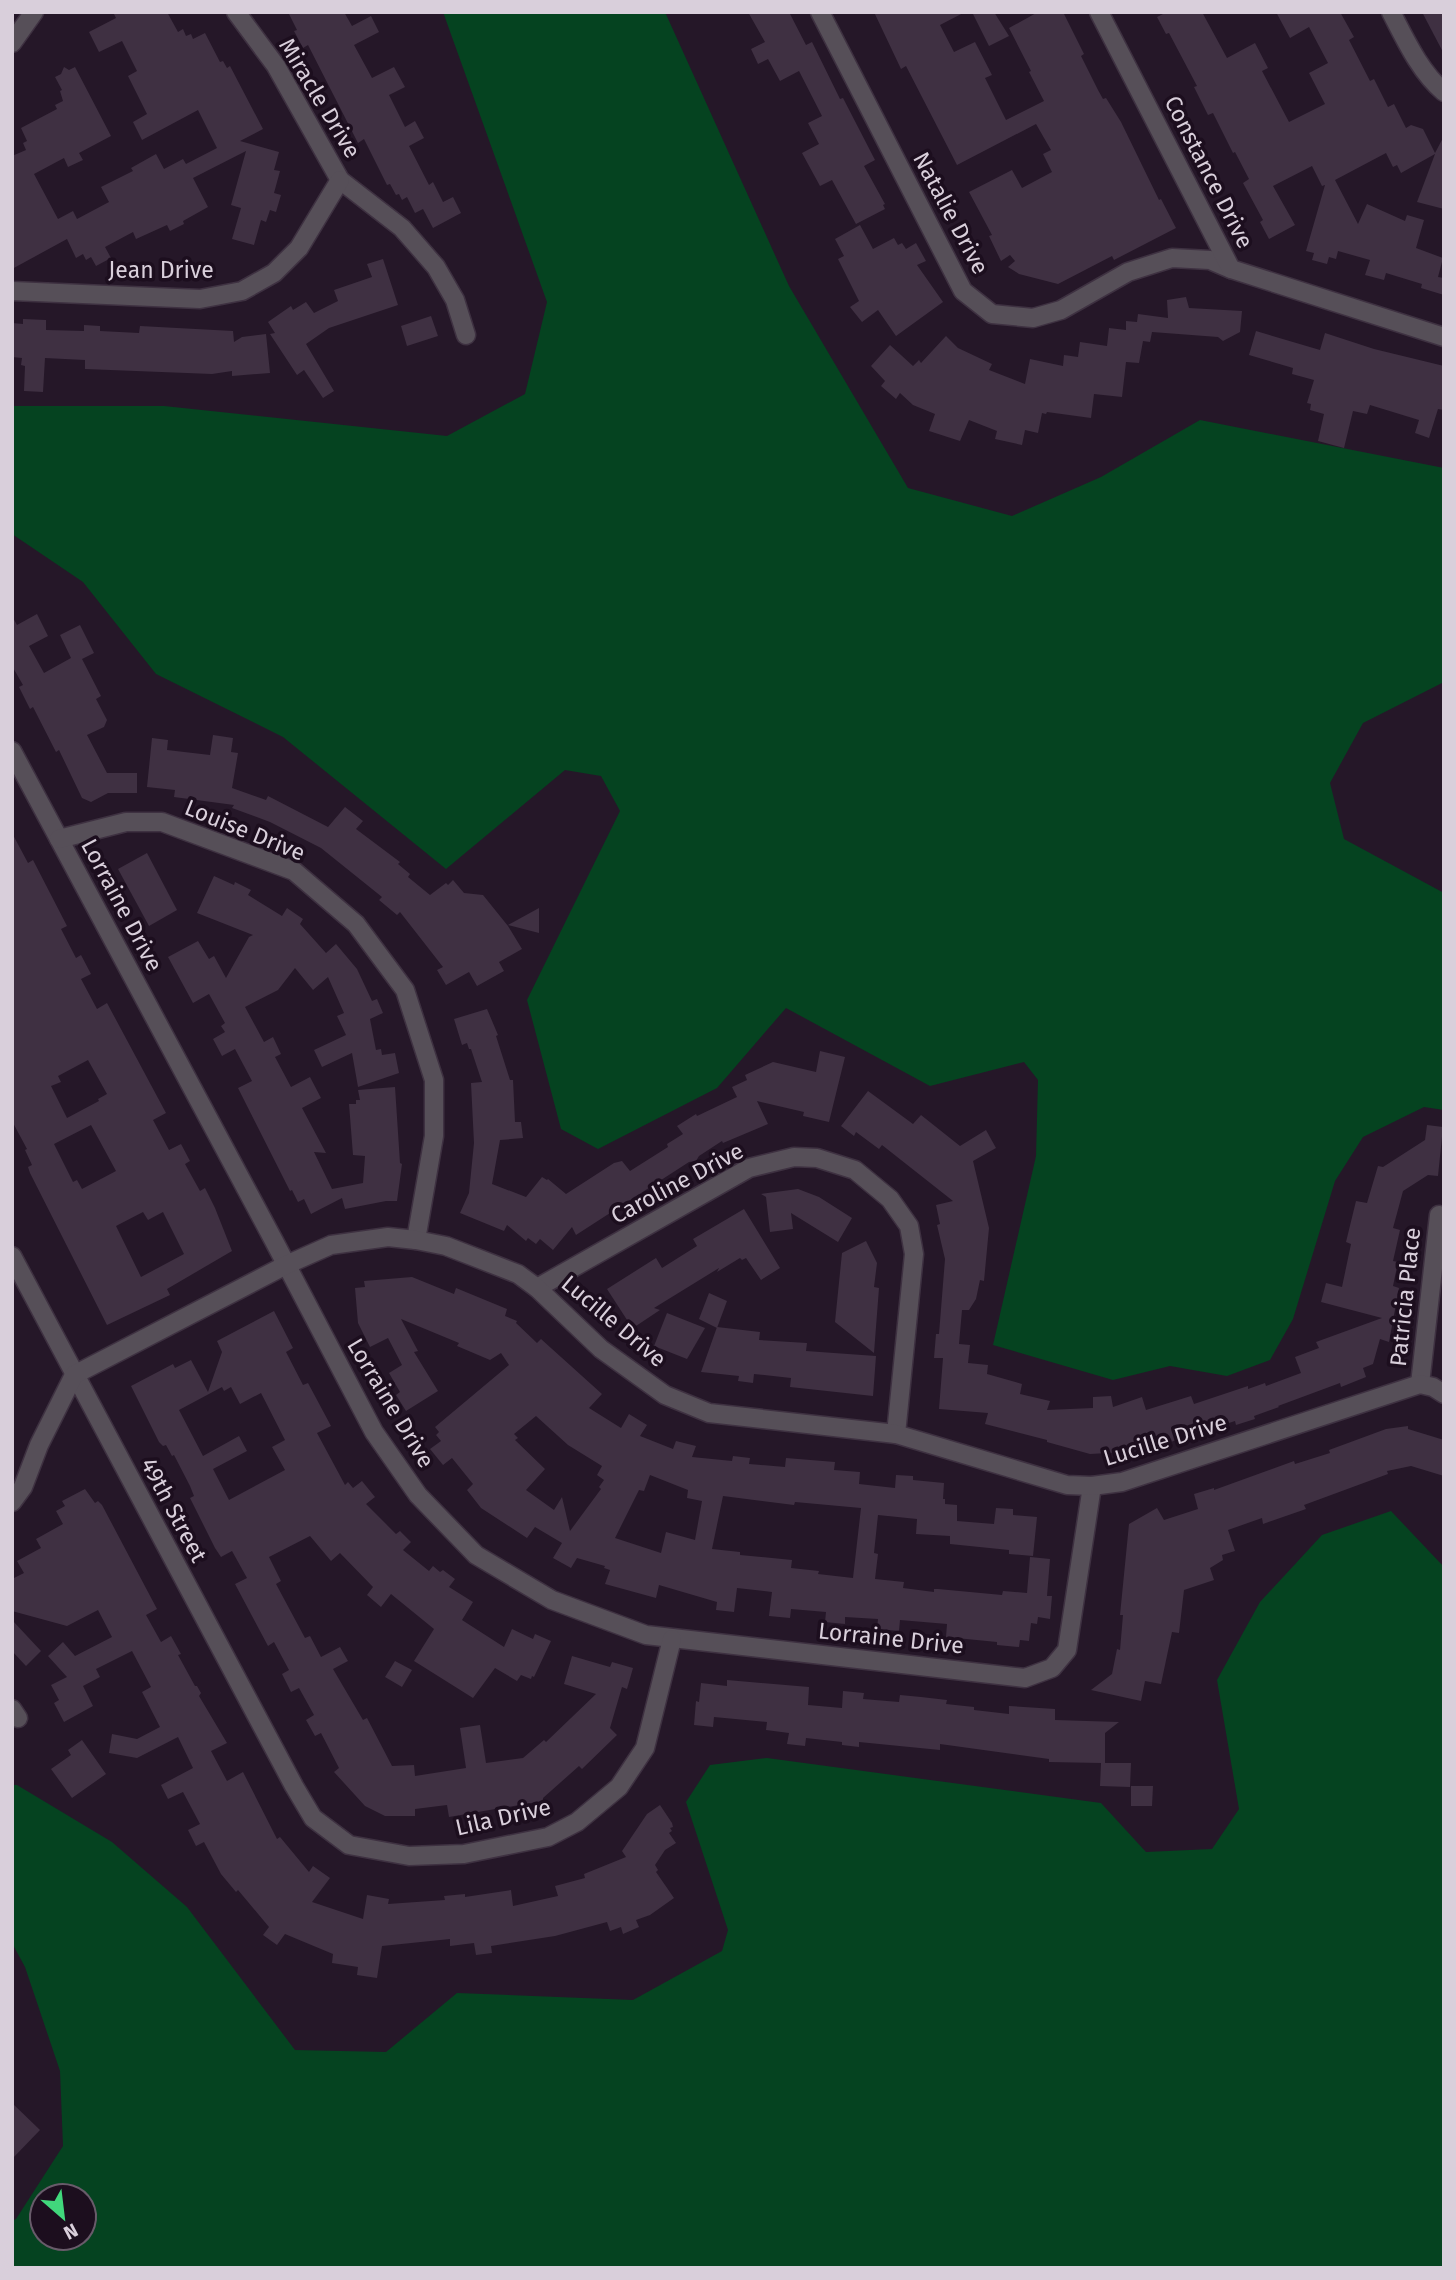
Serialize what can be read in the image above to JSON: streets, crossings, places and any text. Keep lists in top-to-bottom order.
{
  "streets": {
    "street": [
      "Miracle Drive",
      "Constance Drive",
      "Natalie Drive",
      "Jean Drive",
      "Louise Drive",
      "Lorraine Drive",
      "Caroline Drive",
      "Patricia Place",
      "Lucille Drive",
      "49th Street",
      "Lila Drive"
    ]
  },
  "crossings": [
    ["Miracle Drive", "Jean Drive"],
    ["Constance Drive", "Natalie Drive"],
    ["Louise Drive", "Lorraine Drive"],
    ["Louise Drive", "Lucille Drive"],
    ["Lorraine Drive", "Lucille Drive"],
    ["Lorraine Drive", "Lila Drive"],
    ["Caroline Drive", "Lucille Drive"],
    ["Patricia Place", "Lucille Drive"],
    ["Lucille Drive", "49th Street"],
    ["49th Street", "Lila Drive"]
  ],
  "north": "bottom right"
}
